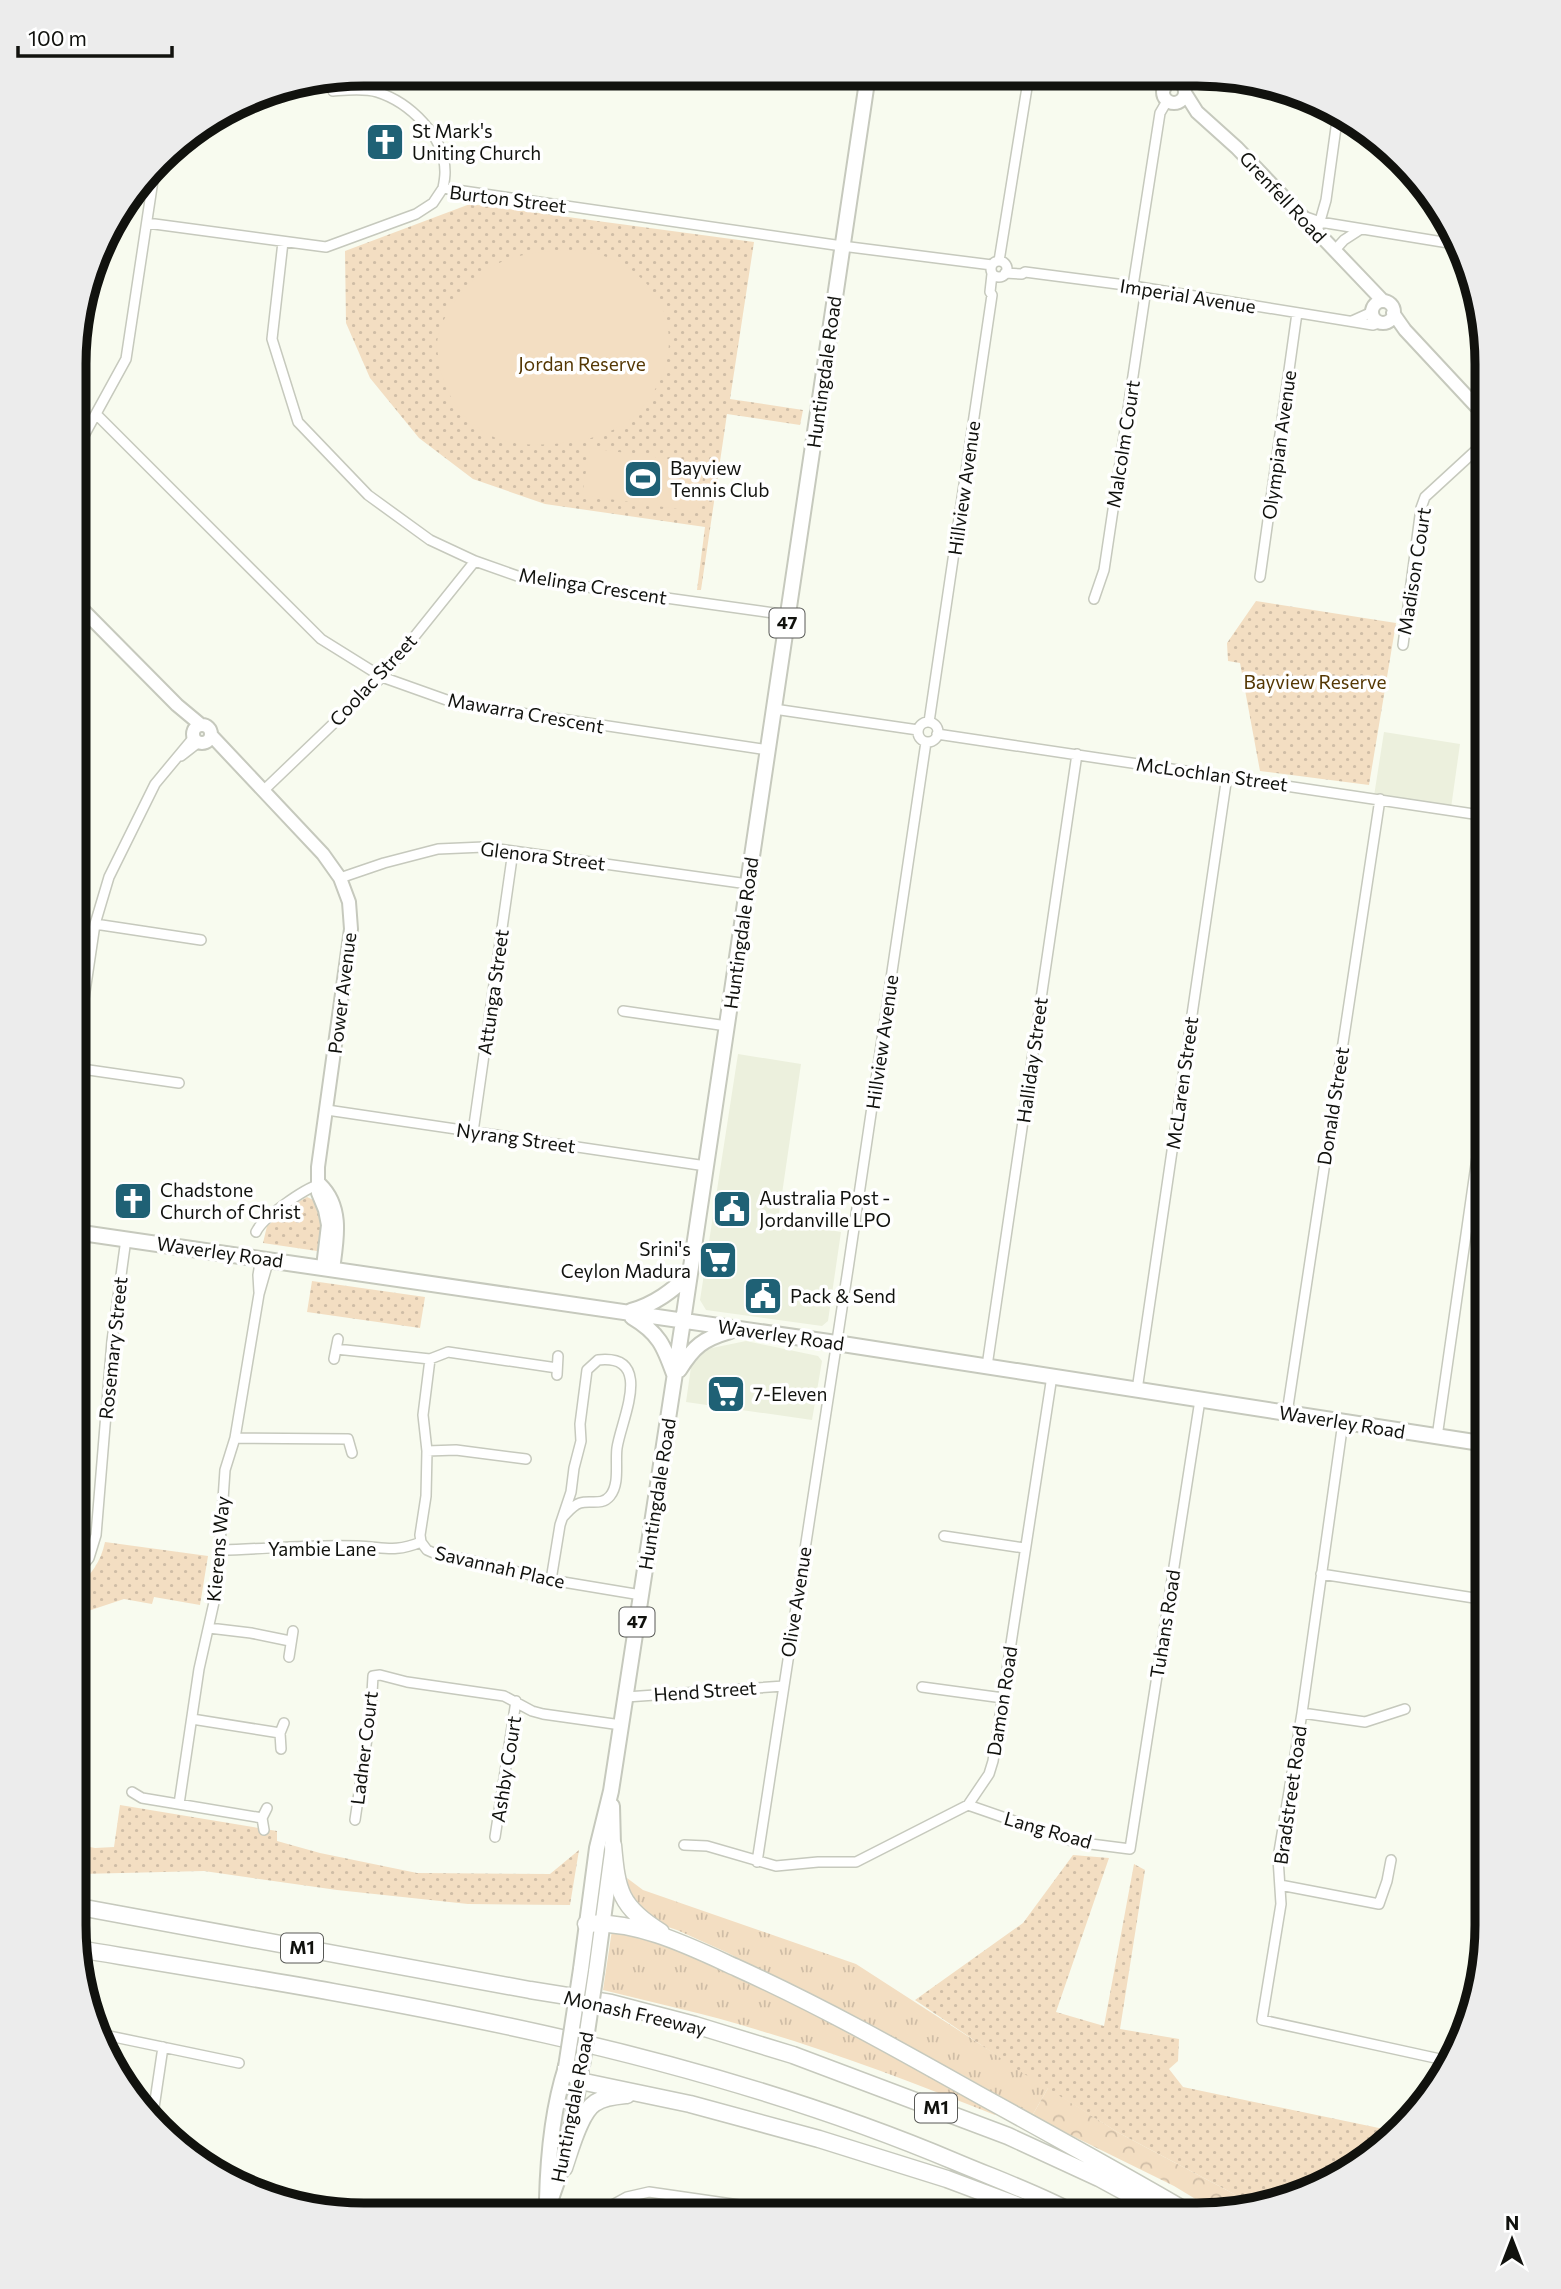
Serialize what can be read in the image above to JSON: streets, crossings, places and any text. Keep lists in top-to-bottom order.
{
  "streets": {
    "highway": ["M1", "Monash Freeway"],
    "main road": ["Huntingdale Road", "47", "Waverley Road"],
    "street": [
      "Grenfell Road",
      "Burton Street",
      "Imperial Avenue",
      "Malcolm Court",
      "Olympian Avenue",
      "Hillview Avenue",
      "Madison Court",
      "Melinga Crescent",
      "Coolac Street",
      "Mawarra Crescent",
      "McLochlan Street",
      "Glenora Street",
      "Attunga Street",
      "Power Avenue",
      "Halliday Street",
      "McLaren Street",
      "Donald Street",
      "Nyrang Street",
      "Rosemary Street",
      "Kierens Way",
      "Yambie Lane",
      "Savannah Place",
      "Olive Avenue",
      "Tuhans Road",
      "Hend Street",
      "Damon Road",
      "Ladner Court",
      "Ashby Court",
      "Bradstreet Road",
      "Lang Road"
    ]
  },
  "crossings": [
    ["Grenfell Road", "Imperial Avenue"],
    ["Burton Street", "Imperial Avenue"],
    ["Burton Street", "Huntingdale Road"],
    ["Burton Street", "Melinga Crescent"],
    ["Imperial Avenue", "Huntingdale Road"],
    ["Imperial Avenue", "Malcolm Court"],
    ["Imperial Avenue", "Olympian Avenue"],
    ["Imperial Avenue", "Hillview Avenue"],
    ["Huntingdale Road", "Melinga Crescent"],
    ["Huntingdale Road", "Mawarra Crescent"],
    ["Huntingdale Road", "Glenora Street"],
    ["Huntingdale Road", "Nyrang Street"],
    ["Huntingdale Road", "Waverley Road"],
    ["Huntingdale Road", "Savannah Place"],
    ["Huntingdale Road", "Hend Street"],
    ["Hillview Avenue", "McLochlan Street"],
    ["Hillview Avenue", "Waverley Road"],
    ["Hillview Avenue", "Olive Avenue"],
    ["Melinga Crescent", "Coolac Street"],
    ["Coolac Street", "Mawarra Crescent"],
    ["Coolac Street", "Power Avenue"],
    ["McLochlan Street", "Halliday Street"],
    ["McLochlan Street", "McLaren Street"],
    ["McLochlan Street", "Donald Street"],
    ["Glenora Street", "Attunga Street"],
    ["Glenora Street", "Power Avenue"],
    ["Attunga Street", "Nyrang Street"],
    ["Power Avenue", "Nyrang Street"],
    ["Power Avenue", "Waverley Road"],
    ["Halliday Street", "Waverley Road"],
    ["McLaren Street", "Waverley Road"],
    ["Donald Street", "Waverley Road"],
    ["Waverley Road", "Rosemary Street"],
    ["Waverley Road", "Kierens Way"],
    ["Waverley Road", "Olive Avenue"],
    ["Waverley Road", "Tuhans Road"],
    ["Waverley Road", "Damon Road"],
    ["Waverley Road", "Bradstreet Road"],
    ["Kierens Way", "Yambie Lane"],
    ["Yambie Lane", "Savannah Place"],
    ["Olive Avenue", "Hend Street"],
    ["Olive Avenue", "Damon Road"],
    ["Tuhans Road", "Lang Road"],
    ["Damon Road", "Lang Road"],
    ["Ladner Court", "Ashby Court"]
  ],
  "parks": ["Jordan Reserve", "Bayview Reserve"],
  "places": {
    "church": ["St Mark's Uniting Church", "Chadstone Church of Christ"],
    "sports": ["Bayview Tennis Club"],
    "public building": ["Australia Post - Jordanville LPO", "Pack & Send"],
    "supermarket": ["Srini's Ceylon Madura", "7-Eleven"]
  },
  "scale_bar": "100 m",
  "north": "top"
}
